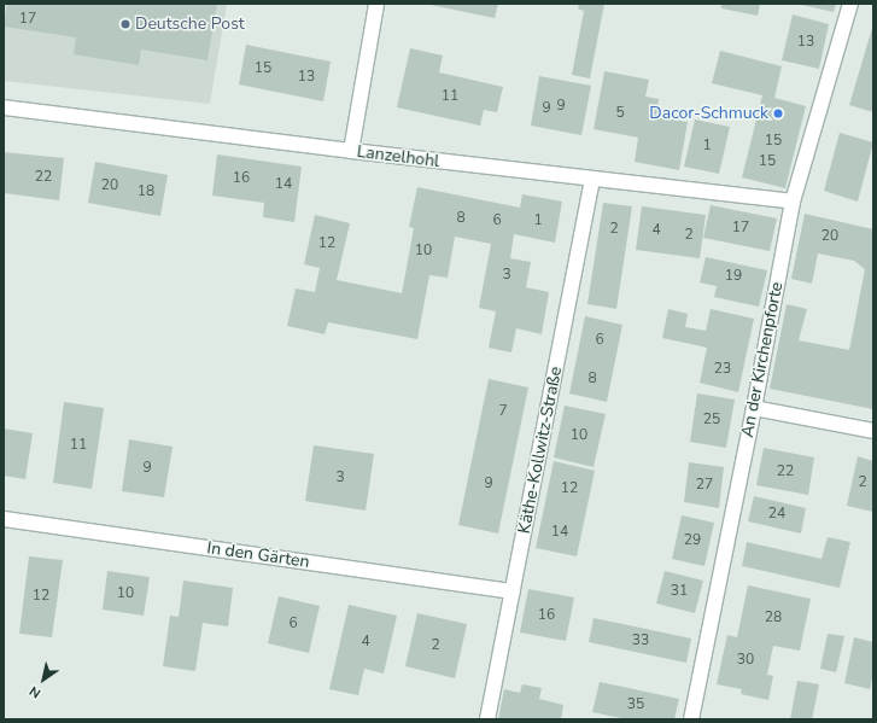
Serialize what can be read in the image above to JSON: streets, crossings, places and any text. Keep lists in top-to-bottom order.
{
  "streets": {
    "street": [
      "Lanzelhohl",
      "An der Kirchenpforte",
      "Käthe-Kollwitz-Straße",
      "In den Gärten"
    ]
  },
  "crossings": [
    ["Lanzelhohl", "An der Kirchenpforte"],
    ["Lanzelhohl", "Käthe-Kollwitz-Straße"],
    ["Käthe-Kollwitz-Straße", "In den Gärten"]
  ],
  "places": ["Deutsche Post", "Dacor-Schmuck"],
  "house_numbers": [
    "17",
    "13",
    "15",
    "13",
    "11",
    "9",
    "9",
    "5",
    "15",
    "1",
    "15",
    "22",
    "16",
    "14",
    "20",
    "18",
    "8",
    "6",
    "1",
    "17",
    "2",
    "4",
    "2",
    "20",
    "12",
    "10",
    "3",
    "19",
    "6",
    "23",
    "8",
    "7",
    "25",
    "10",
    "11",
    "9",
    "22",
    "3",
    "2",
    "9",
    "27",
    "12",
    "24",
    "14",
    "29",
    "31",
    "10",
    "12",
    "16",
    "28",
    "6",
    "33",
    "4",
    "2",
    "30",
    "35"
  ],
  "north": "bottom left"
}
